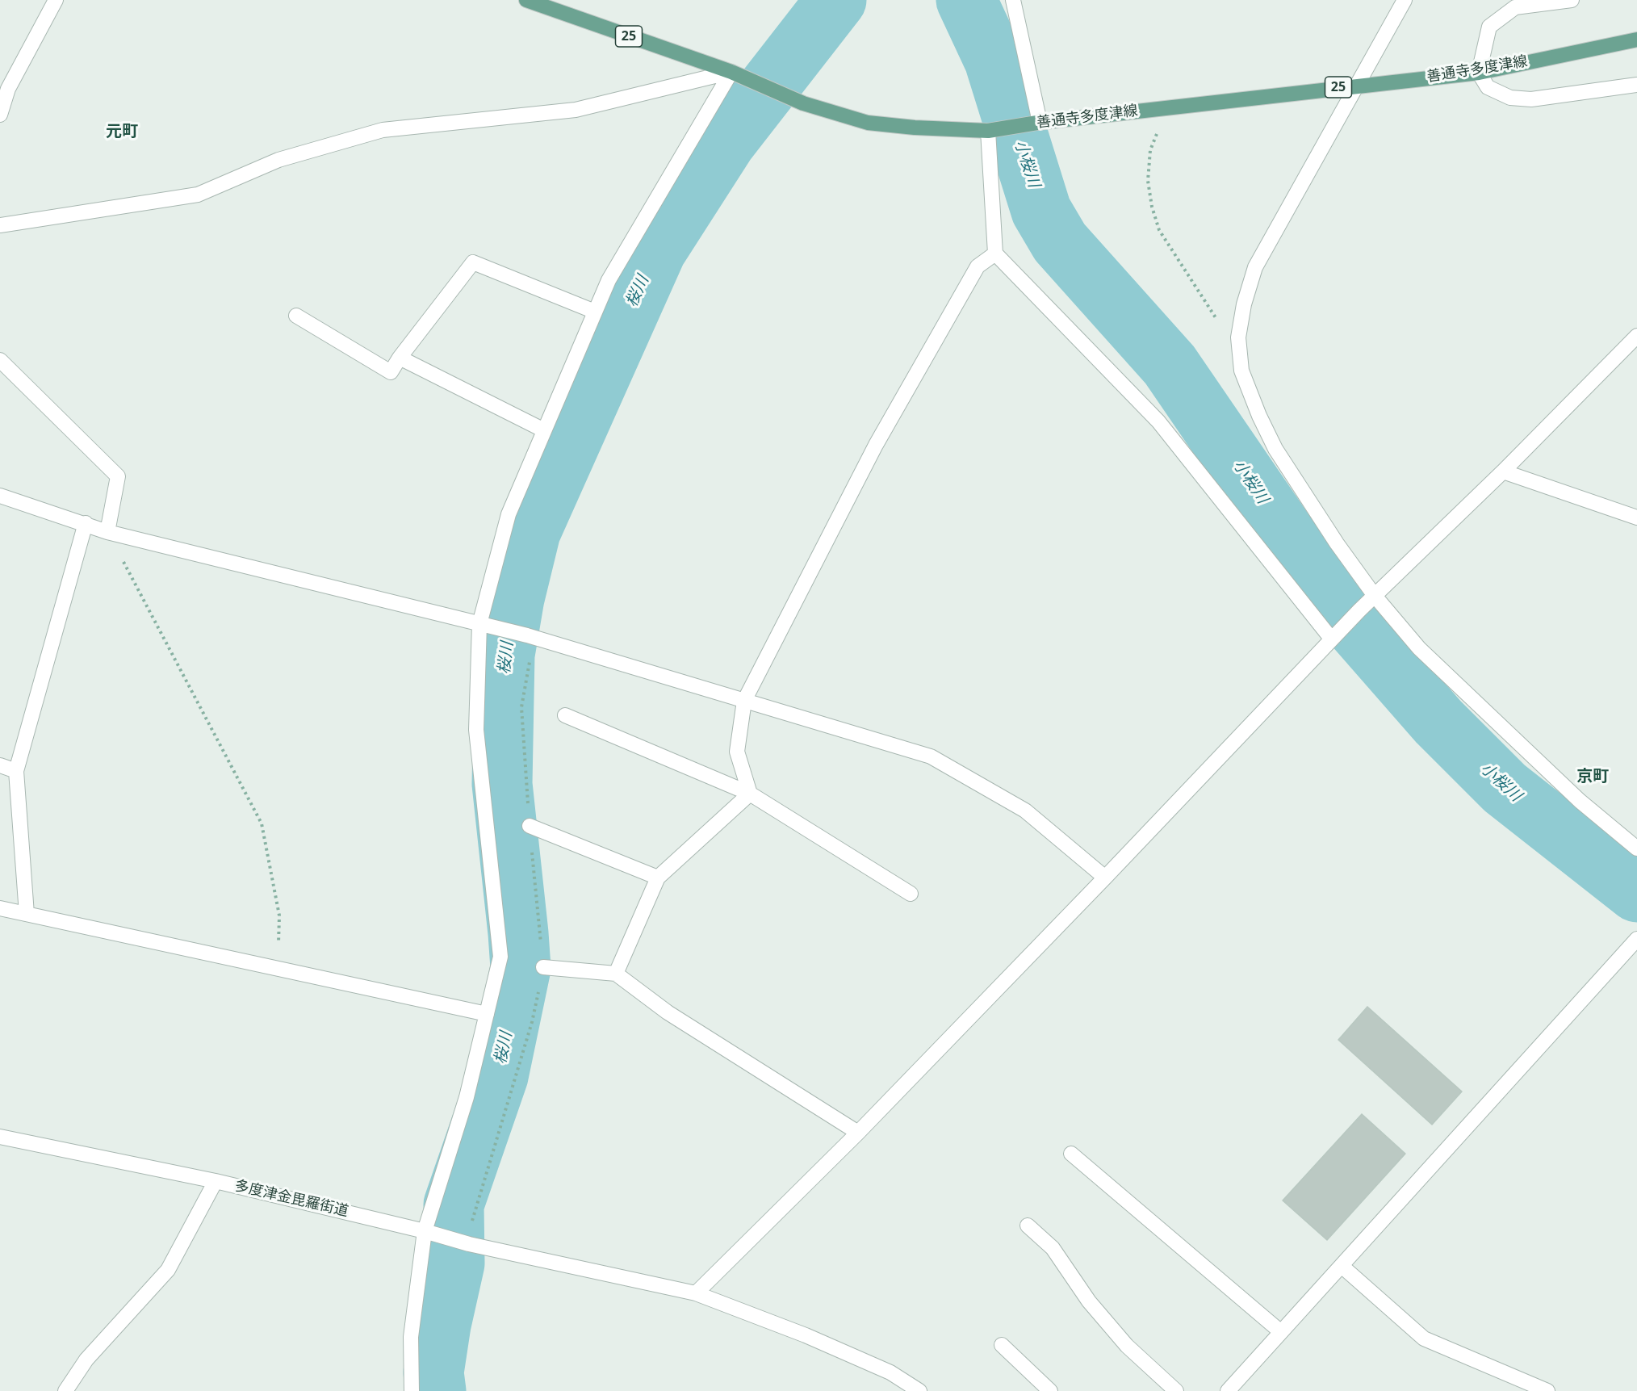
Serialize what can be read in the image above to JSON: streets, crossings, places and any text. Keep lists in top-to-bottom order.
{
  "streets": {
    "main road": ["25", "善通寺多度津線"],
    "street": ["多度津金毘羅街道"]
  },
  "districts": ["元町", "京町"],
  "water": ["小桜川", "桜川"]
}
